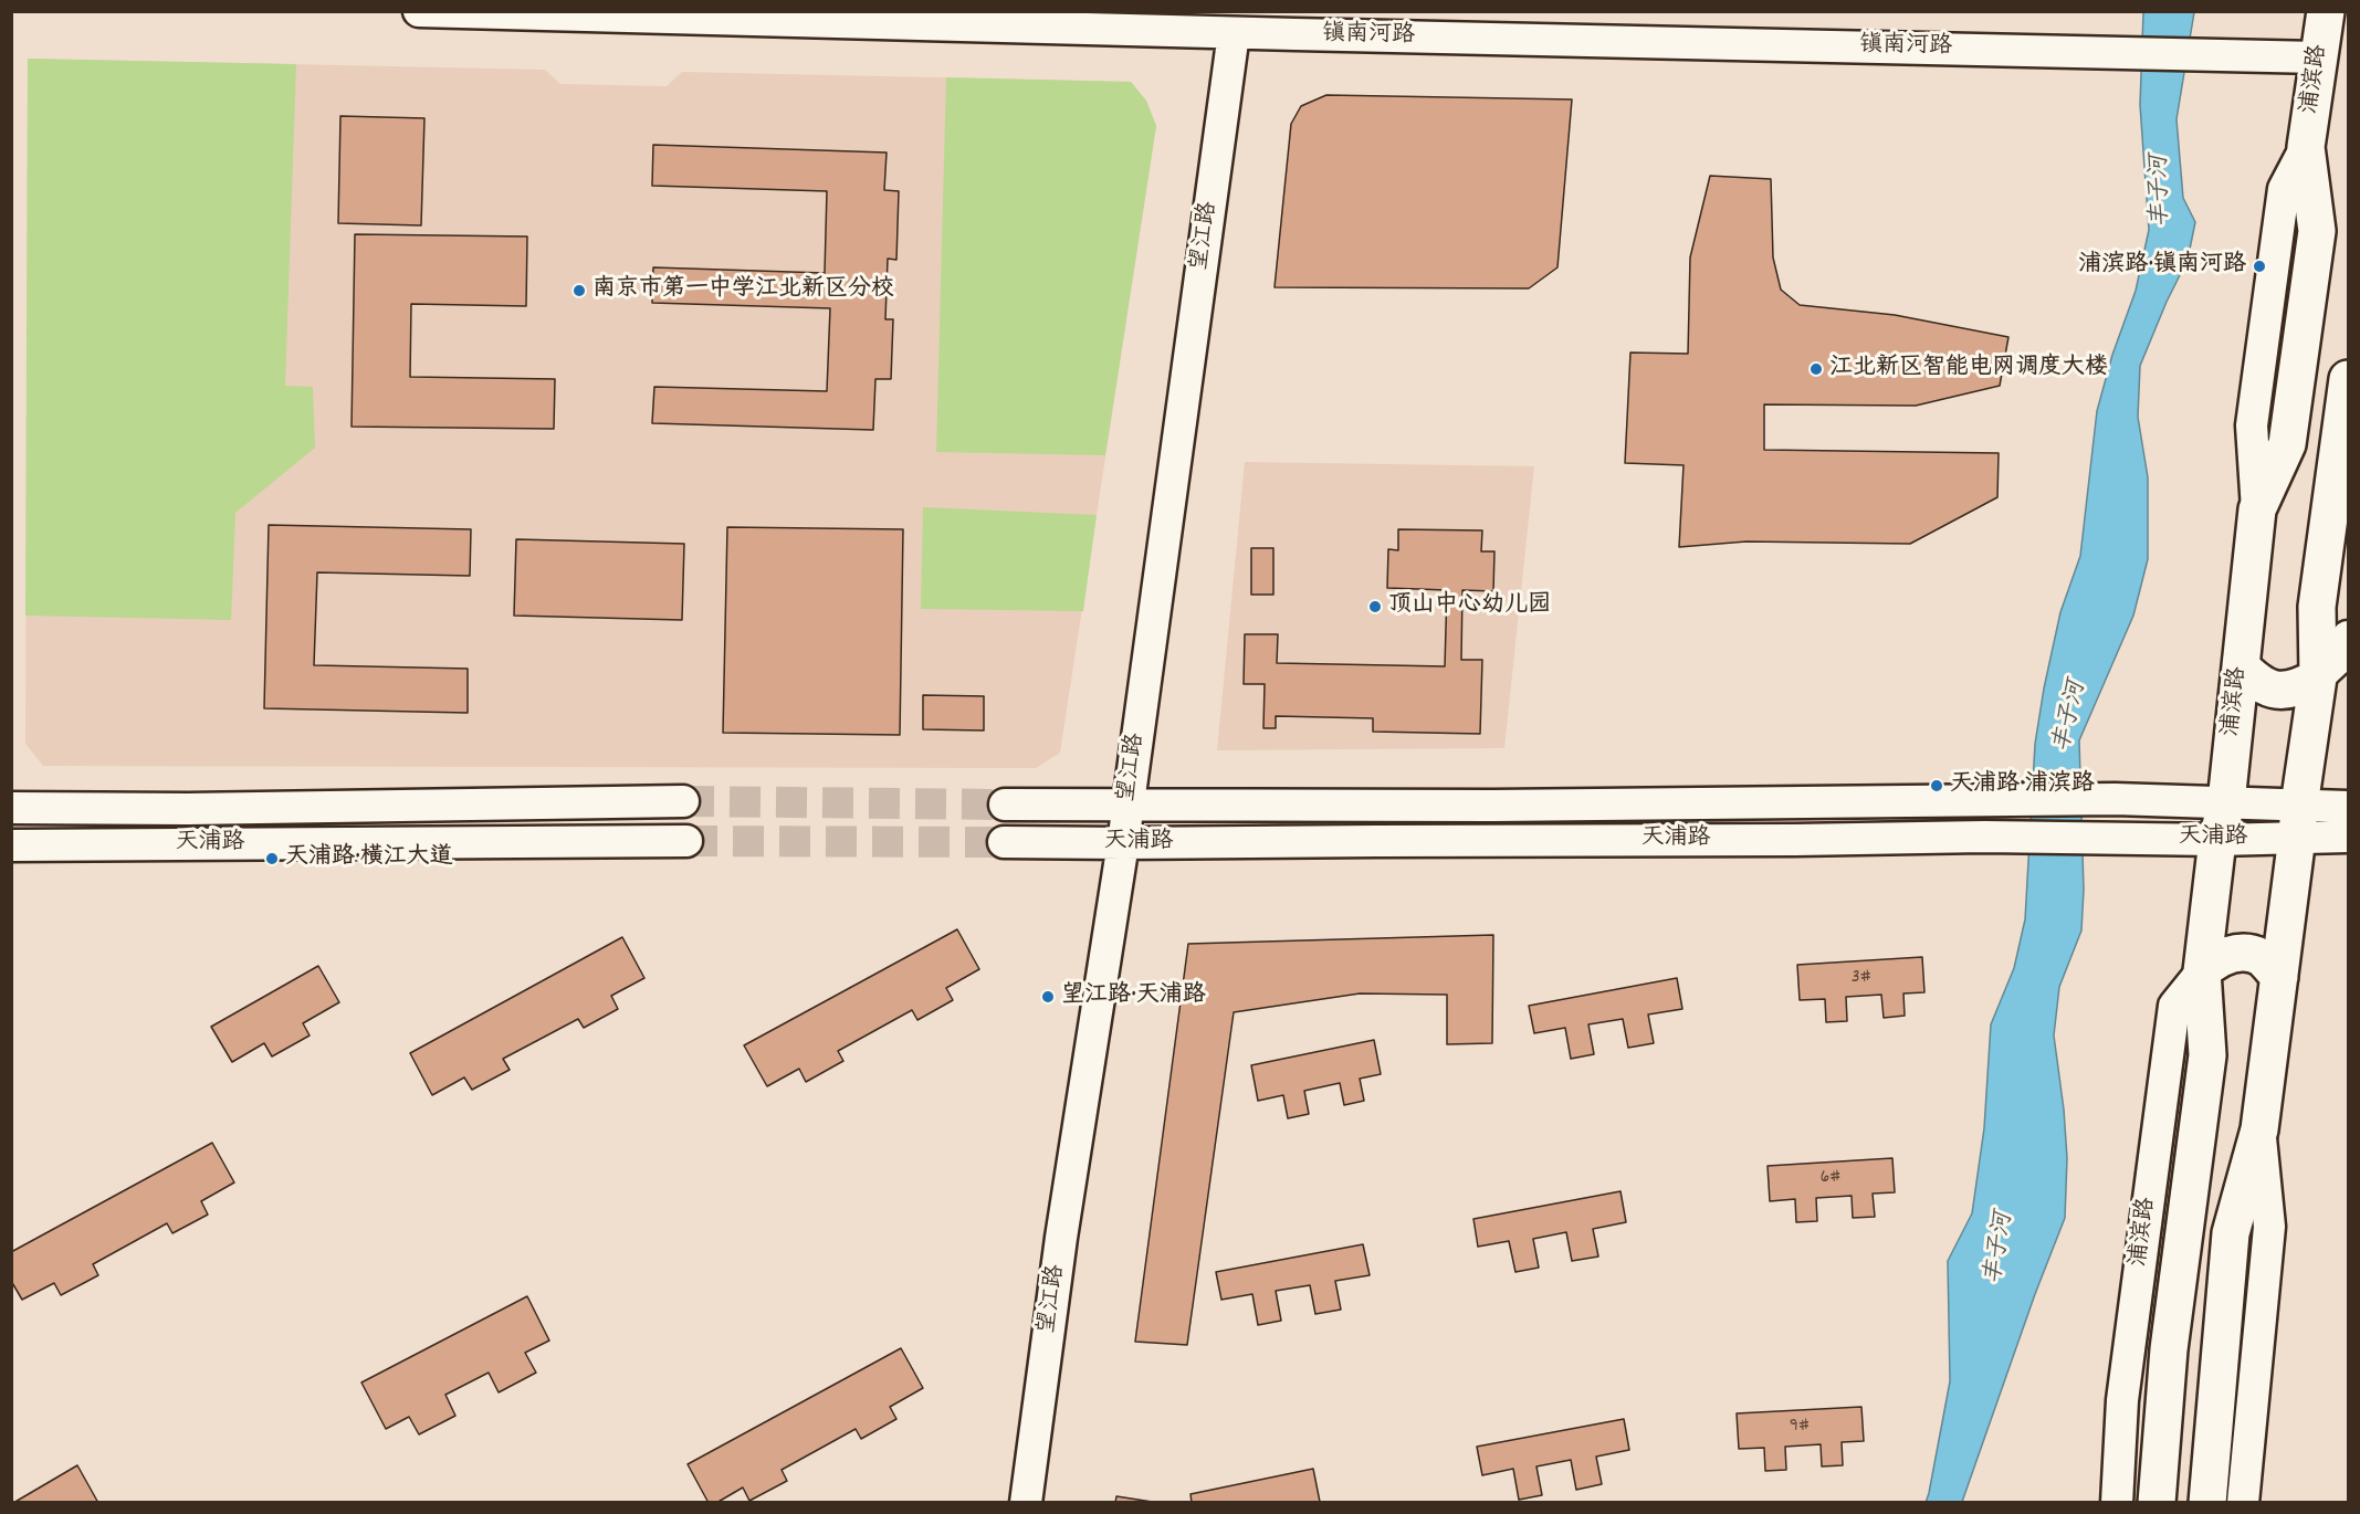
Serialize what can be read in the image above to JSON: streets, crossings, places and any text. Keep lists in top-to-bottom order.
{
  "streets": {
    "main road": ["浦滨路"],
    "street": ["镇南河路", "望江路", "天浦路"]
  },
  "crossings": [
    ["镇南河路", "浦滨路"],
    ["镇南河路", "望江路"],
    ["浦滨路", "天浦路"],
    ["望江路", "天浦路"]
  ],
  "water": ["丰子河"],
  "places": [
    "浦滨路·镇南河路",
    "南京市第一中学江北新区分校",
    "江北新区智能电网调度大楼",
    "顶山中心幼儿园",
    "天浦路·浦滨路",
    "天浦路·横江大道",
    "望江路·天浦路"
  ],
  "house_numbers": ["3#", "6#", "9#"]
}
